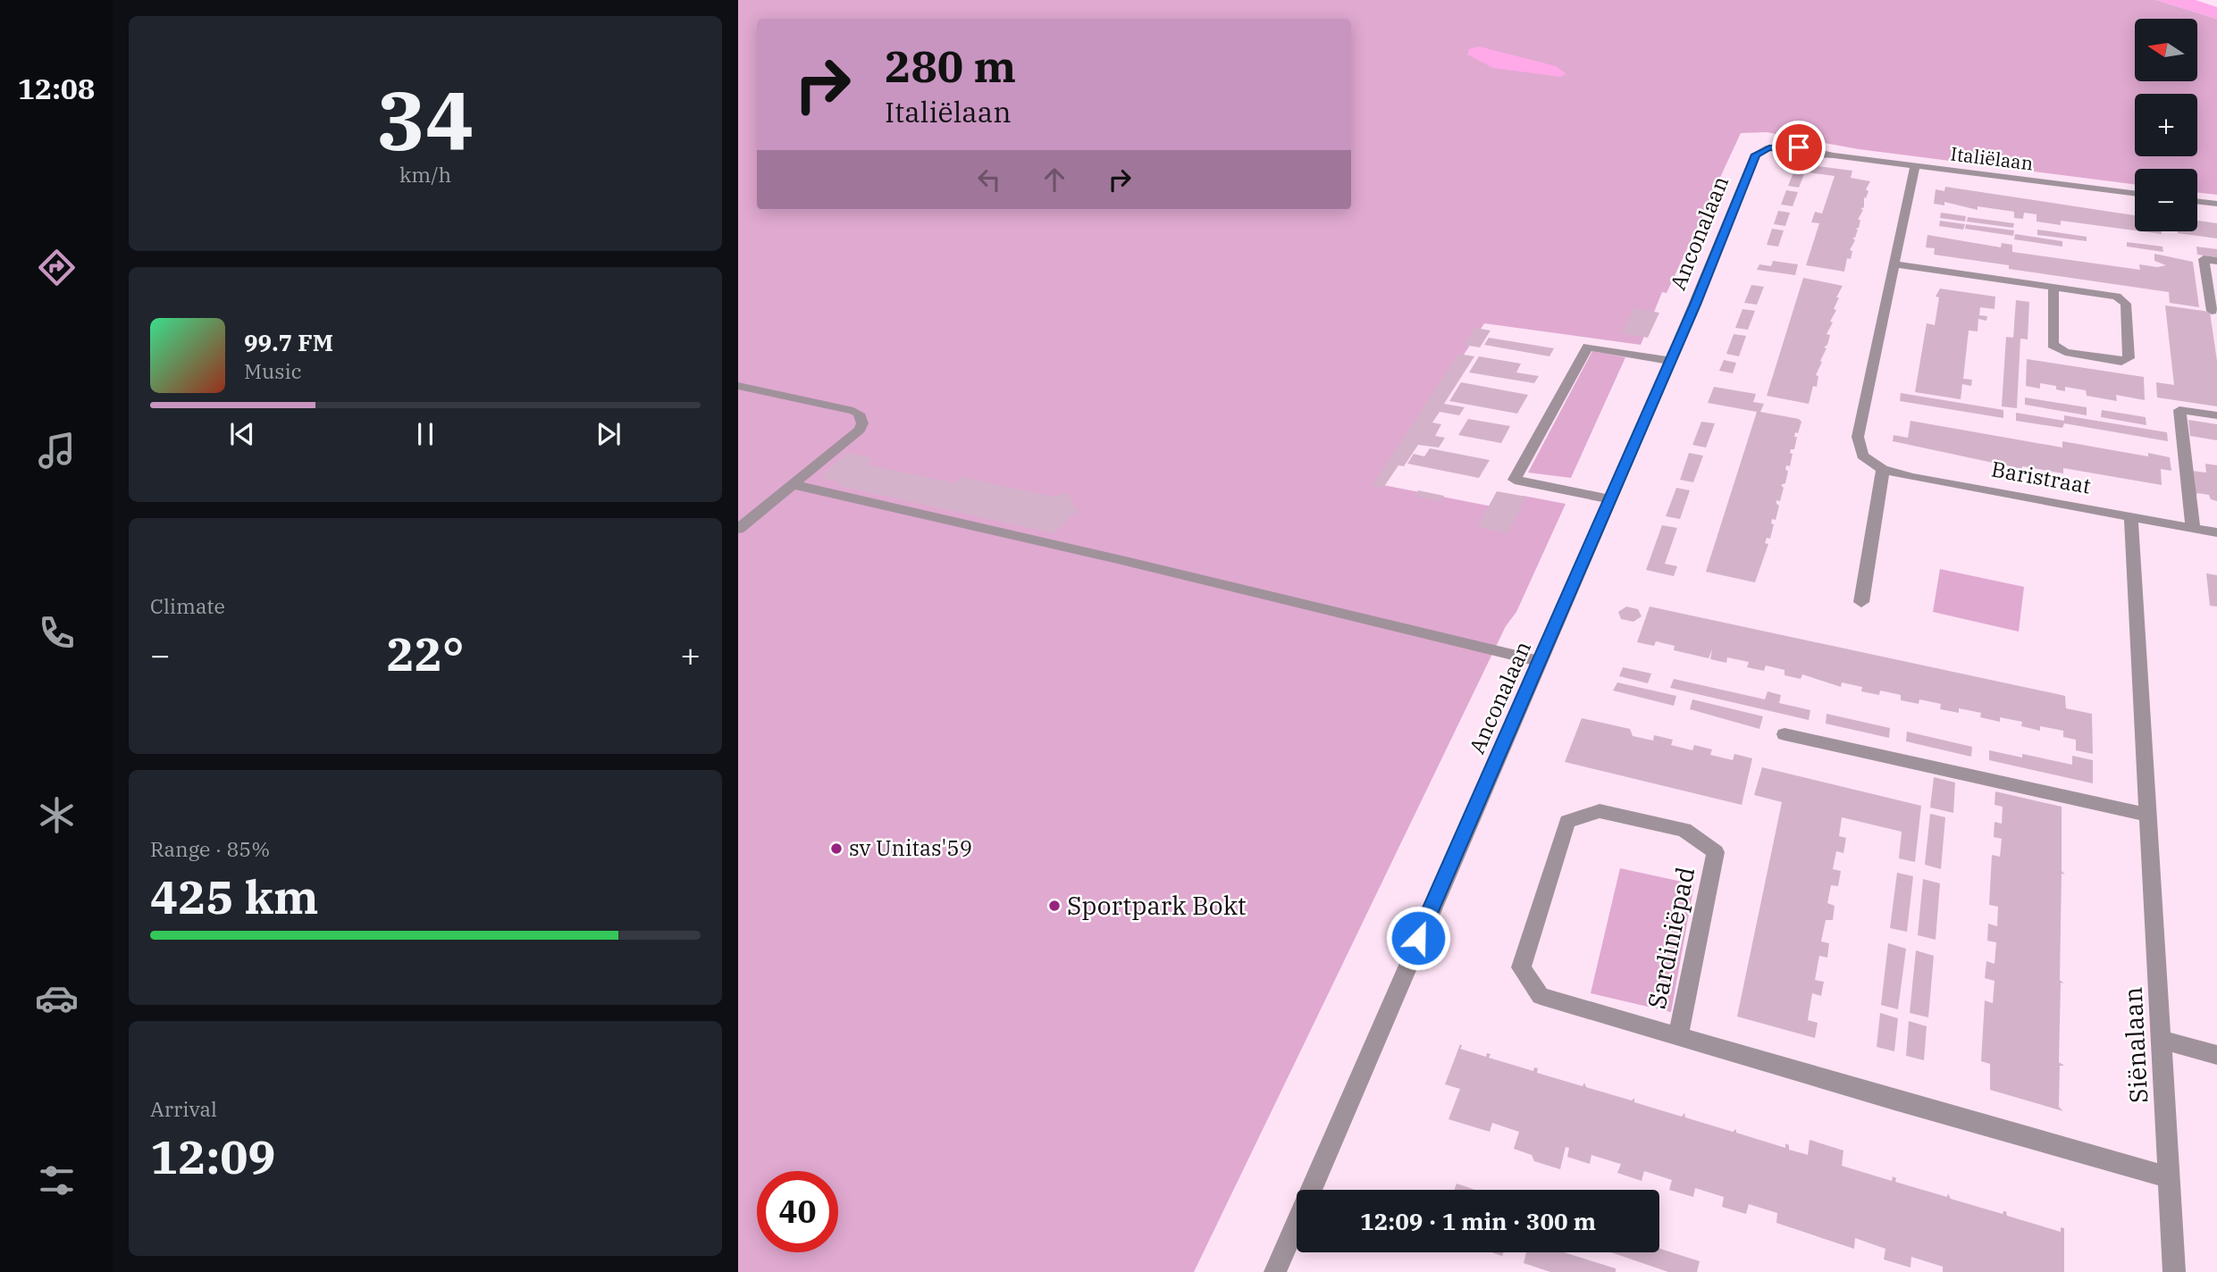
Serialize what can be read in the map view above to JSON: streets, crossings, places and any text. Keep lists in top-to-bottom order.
{
  "streets": {
    "street": [
      "Italiëlaan",
      "Anconalaan",
      "Baristraat",
      "Sardiniëpad",
      "Siënalaan"
    ]
  },
  "crossings": [
    ["Italiëlaan", "Anconalaan"],
    ["Italiëlaan", "Baristraat"],
    ["Baristraat", "Siënalaan"],
    ["Sardiniëpad", "Siënalaan"]
  ],
  "places": ["sv Unitas'59", "Sportpark Bokt"],
  "north": "left",
  "page": {
    "tabs": "12:08",
    "tile": [
      ["34", "km/h"],
      "Climate",
      ["Range · 85%", "425 km"],
      ["Arrival", "12:09"]
    ],
    "map_buttons": ["+", "−"],
    "turn": ["280 m", "Italiëlaan"],
    "song": ["99.7 FM", "Music"],
    "heat": ["−", "22°", "+"],
    "limit": "40",
    "trip": "12:09 · 1 min · 300 m"
  }
}
